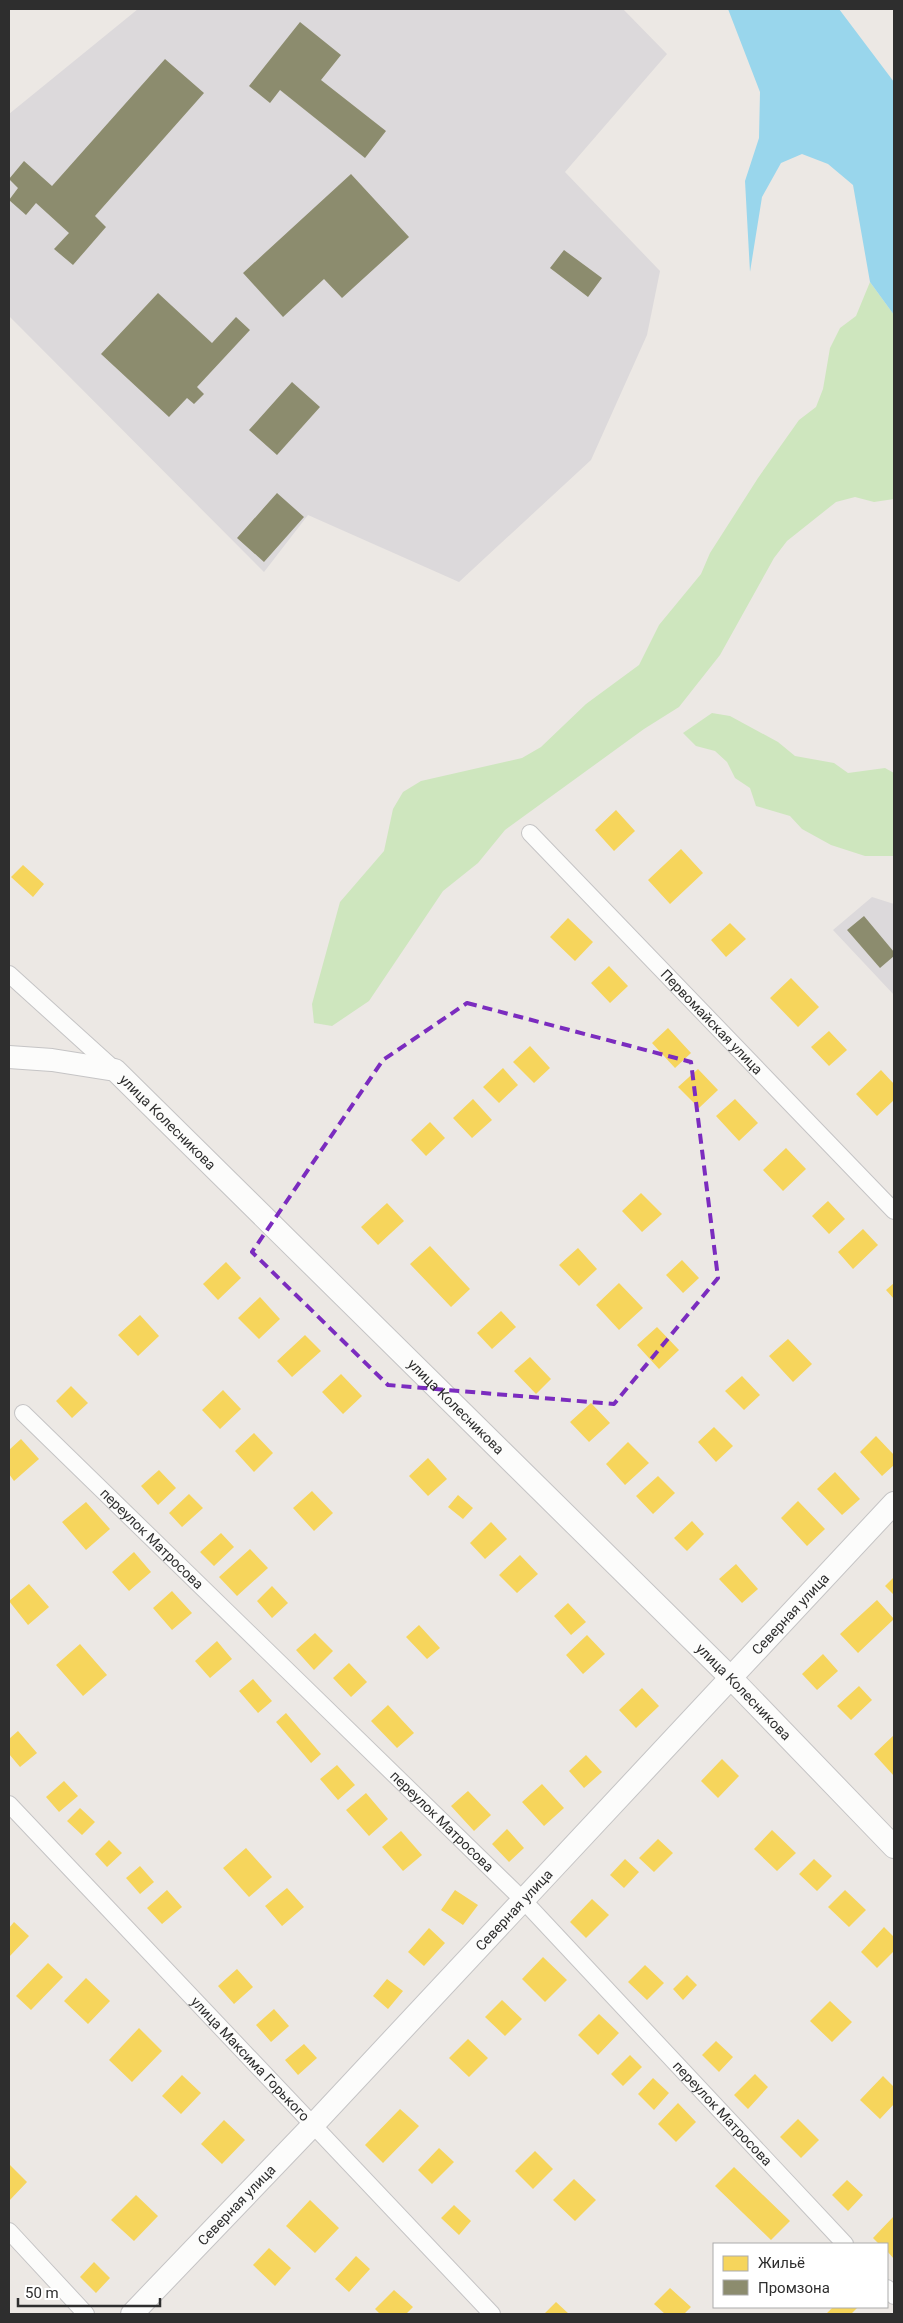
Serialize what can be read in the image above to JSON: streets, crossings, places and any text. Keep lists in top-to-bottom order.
{
  "streets": {
    "street": [
      "Первомайская улица",
      "улица Колесникова",
      "переулок Матросова",
      "Северная улица",
      "улица Максима Горького"
    ]
  },
  "crossings": [
    ["улица Колесникова", "Северная улица"],
    ["переулок Матросова", "Северная улица"],
    ["Северная улица", "улица Максима Горького"]
  ],
  "legend": ["Жильё", "Промзона"],
  "scale_bar": "50 m"
}
